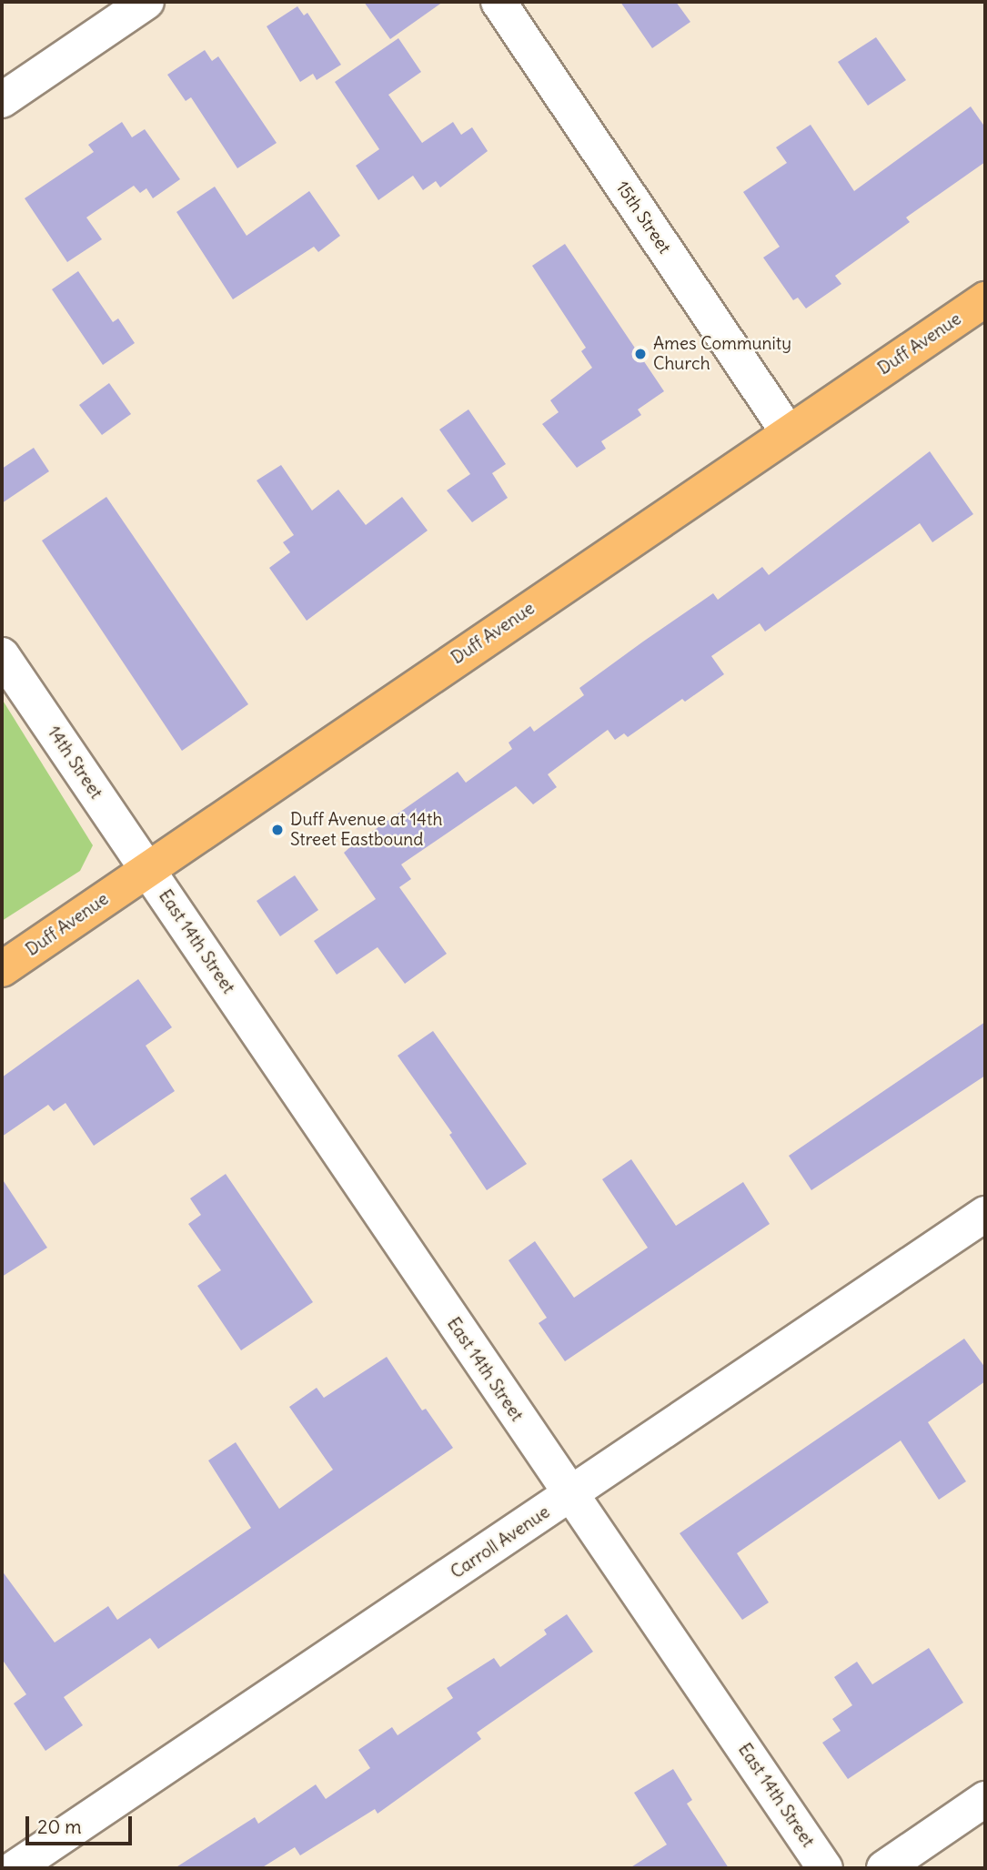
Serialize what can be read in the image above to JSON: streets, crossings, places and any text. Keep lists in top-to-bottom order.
{
  "streets": {
    "main road": ["Duff Avenue"],
    "street": [
      "15th Street",
      "14th Street",
      "East 14th Street",
      "Carroll Avenue"
    ]
  },
  "crossings": [
    ["15th Street", "Duff Avenue"],
    ["Duff Avenue", "14th Street"],
    ["Duff Avenue", "East 14th Street"],
    ["14th Street", "East 14th Street"],
    ["East 14th Street", "Carroll Avenue"]
  ],
  "places": ["Ames Community Church", "Duff Avenue at 14th Street Eastbound"],
  "scale_bar": "20 m"
}
